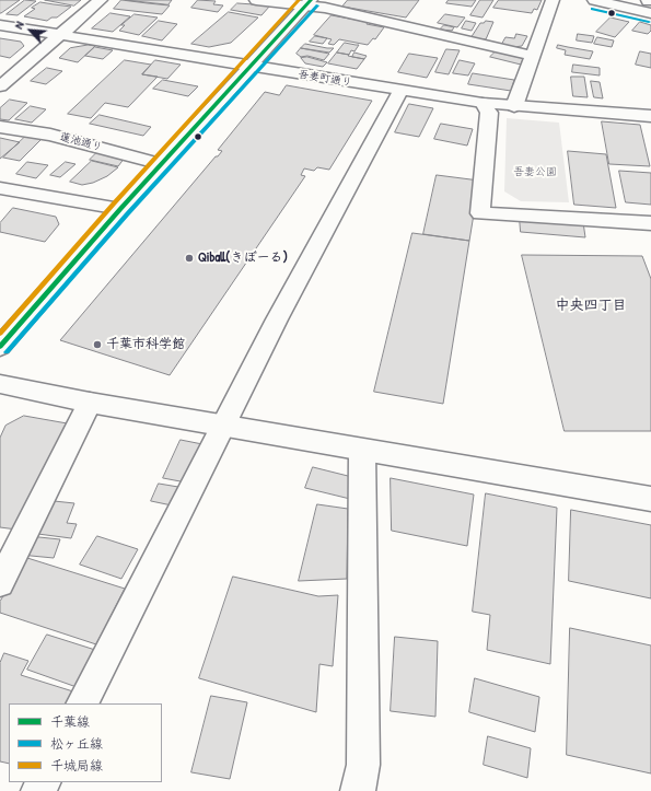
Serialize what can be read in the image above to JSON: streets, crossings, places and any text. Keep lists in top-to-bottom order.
{
  "streets": {
    "street": ["吾妻町通り", "蓮池通り"]
  },
  "districts": ["中央四丁目"],
  "parks": ["吾妻公園"],
  "places": ["Qiball(きぼーる)", "千葉市科学館"],
  "lines": ["transit line 千葉線", "transit line 千城局線", "transit line 松ヶ丘線"],
  "legend": ["千葉線", "松ヶ丘線", "千城局線"],
  "north": "top left"
}
